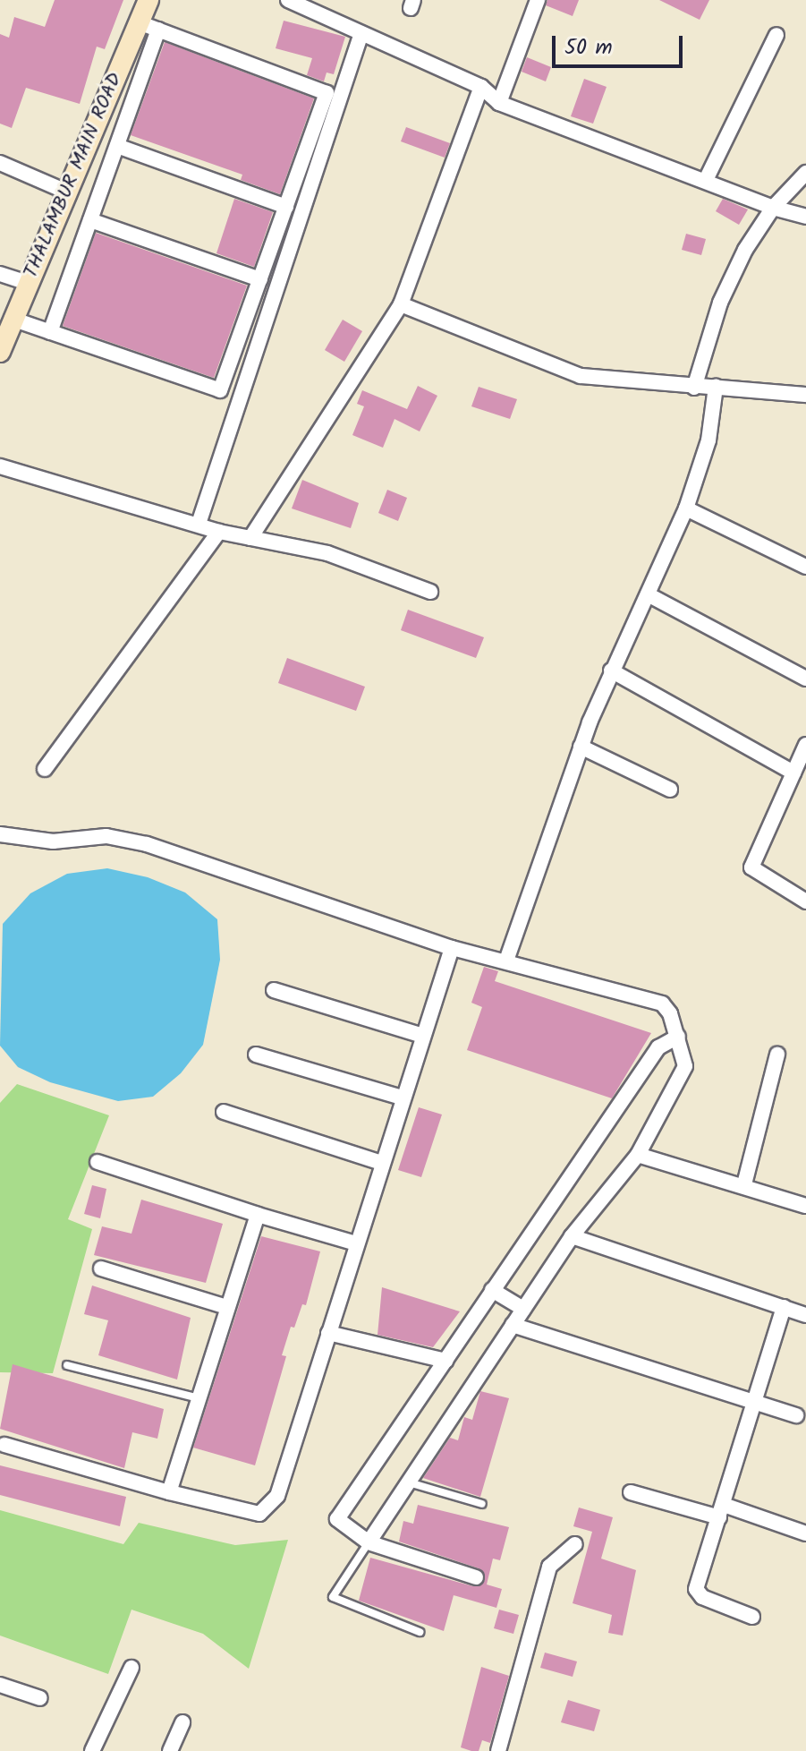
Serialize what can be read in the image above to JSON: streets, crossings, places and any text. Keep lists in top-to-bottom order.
{
  "streets": {
    "street": ["THALAMBUR MAIN ROAD"]
  },
  "scale_bar": "50 m"
}
